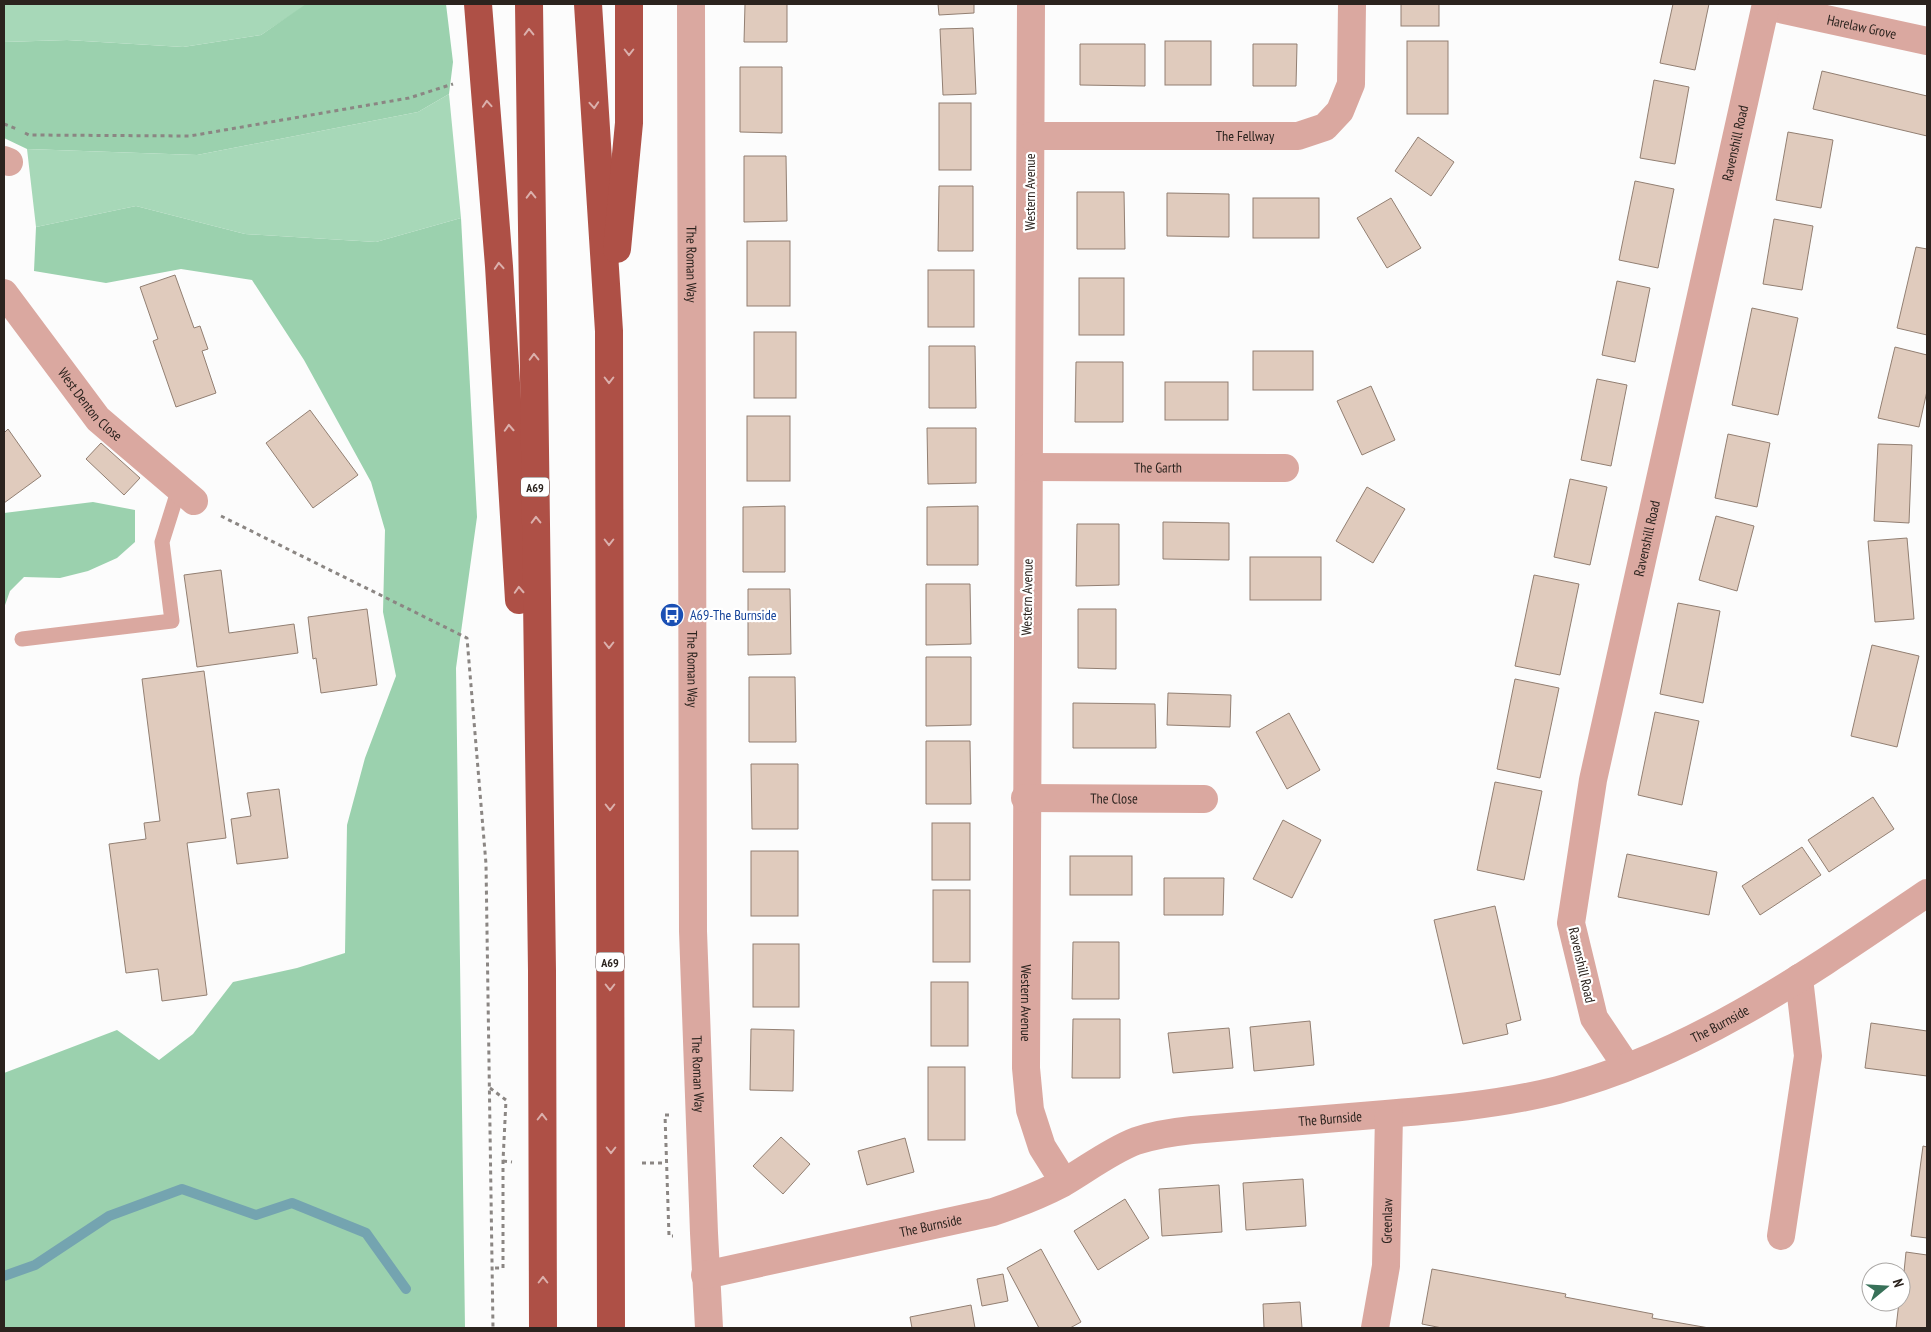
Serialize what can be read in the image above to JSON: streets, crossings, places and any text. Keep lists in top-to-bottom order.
{
  "streets": {
    "highway": ["A69"],
    "street": [
      "Harelaw Grove",
      "The Fellway",
      "Ravenshill Road",
      "Western Avenue",
      "The Roman Way",
      "West Denton Close",
      "The Garth",
      "The Close",
      "The Burnside",
      "Greenlaw"
    ]
  },
  "crossings": [
    ["Harelaw Grove", "Ravenshill Road"],
    ["The Fellway", "Western Avenue"],
    ["Ravenshill Road", "The Burnside"],
    ["Western Avenue", "The Garth"],
    ["Western Avenue", "The Close"],
    ["Western Avenue", "The Burnside"],
    ["The Roman Way", "The Burnside"],
    ["The Burnside", "Greenlaw"]
  ],
  "places": {
    "bus stop": ["A69-The Burnside"]
  },
  "north": "right"
}
